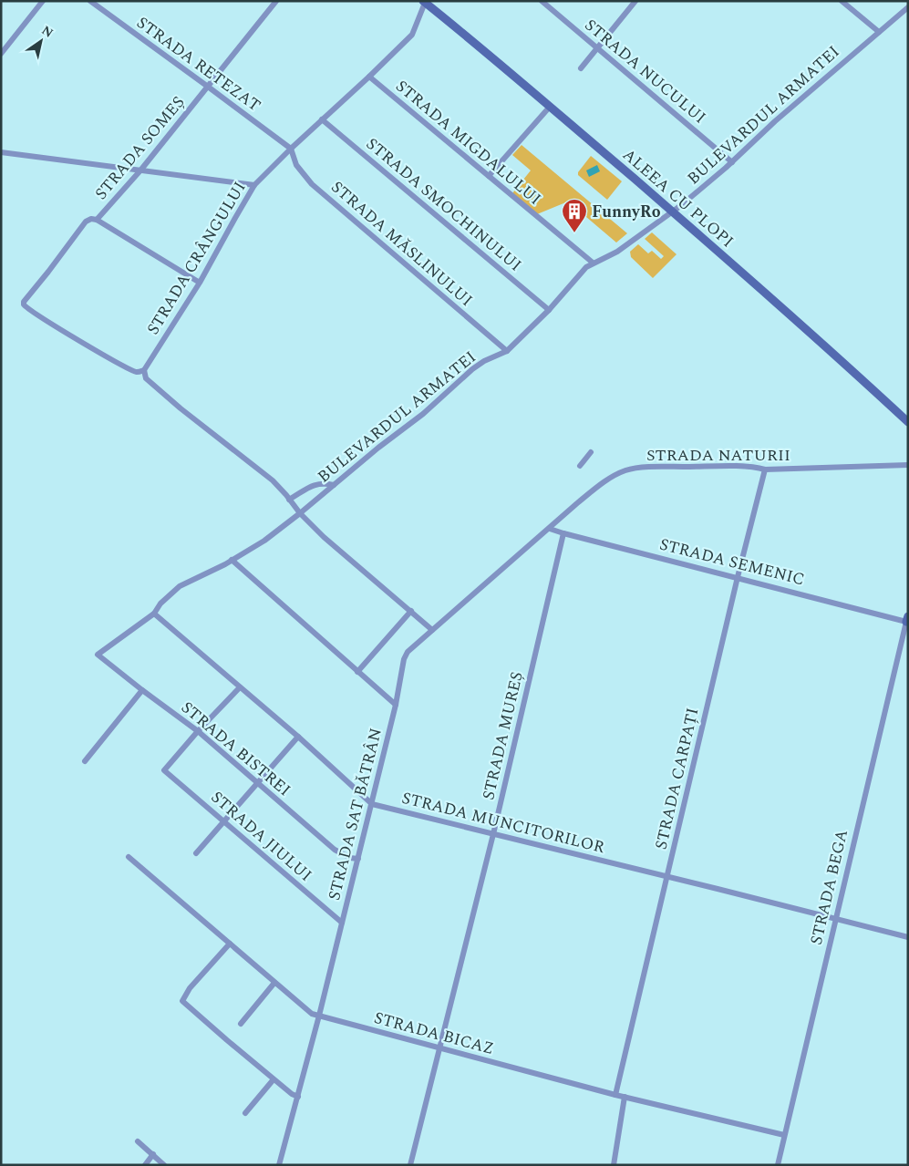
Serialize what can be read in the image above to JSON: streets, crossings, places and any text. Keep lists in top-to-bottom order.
{
  "streets": {
    "street": [
      "STRADA RETEZAT",
      "STRADA NUCULUI",
      "BULEVARDUL ARMATEI",
      "STRADA MIGDALULUI",
      "STRADA SOMEȘ",
      "ALEEA CU PLOPI",
      "STRADA SMOCHINULUI",
      "STRADA MĂSLINULUI",
      "STRADA CRÂNGULUI",
      "STRADA NATURII",
      "STRADA SEMENIC",
      "STRADA MUREȘ",
      "STRADA BISTREI",
      "STRADA CARPAȚI",
      "STRADA SAT BĂTRÂN",
      "STRADA MUNCITORILOR",
      "STRADA JIULUI",
      "STRADA BEGA",
      "STRADA BICAZ"
    ]
  },
  "crossings": [
    ["STRADA RETEZAT", "STRADA SOMEȘ"],
    ["STRADA RETEZAT", "STRADA MĂSLINULUI"],
    ["STRADA RETEZAT", "STRADA CRÂNGULUI"],
    ["STRADA NUCULUI", "BULEVARDUL ARMATEI"],
    ["BULEVARDUL ARMATEI", "STRADA MIGDALULUI"],
    ["BULEVARDUL ARMATEI", "ALEEA CU PLOPI"],
    ["BULEVARDUL ARMATEI", "STRADA SMOCHINULUI"],
    ["BULEVARDUL ARMATEI", "STRADA MĂSLINULUI"],
    ["BULEVARDUL ARMATEI", "STRADA BISTREI"],
    ["BULEVARDUL ARMATEI", "STRADA MUNCITORILOR"],
    ["STRADA MIGDALULUI", "STRADA CRÂNGULUI"],
    ["STRADA SOMEȘ", "STRADA CRÂNGULUI"],
    ["ALEEA CU PLOPI", "STRADA CRÂNGULUI"],
    ["STRADA SMOCHINULUI", "STRADA CRÂNGULUI"],
    ["STRADA MĂSLINULUI", "STRADA CRÂNGULUI"],
    ["STRADA NATURII", "STRADA SEMENIC"],
    ["STRADA NATURII", "STRADA CARPAȚI"],
    ["STRADA NATURII", "STRADA SAT BĂTRÂN"],
    ["STRADA SEMENIC", "STRADA MUREȘ"],
    ["STRADA SEMENIC", "STRADA CARPAȚI"],
    ["STRADA SEMENIC", "STRADA SAT BĂTRÂN"],
    ["STRADA SEMENIC", "STRADA BEGA"],
    ["STRADA MUREȘ", "STRADA MUNCITORILOR"],
    ["STRADA MUREȘ", "STRADA BICAZ"],
    ["STRADA BISTREI", "STRADA SAT BĂTRÂN"],
    ["STRADA BISTREI", "STRADA JIULUI"],
    ["STRADA CARPAȚI", "STRADA MUNCITORILOR"],
    ["STRADA CARPAȚI", "STRADA BICAZ"],
    ["STRADA SAT BĂTRÂN", "STRADA MUNCITORILOR"],
    ["STRADA SAT BĂTRÂN", "STRADA JIULUI"],
    ["STRADA SAT BĂTRÂN", "STRADA BICAZ"],
    ["STRADA MUNCITORILOR", "STRADA BEGA"],
    ["STRADA BEGA", "STRADA BICAZ"]
  ],
  "places": {
    "building": ["FunnyRo"]
  },
  "north": "top right"
}
